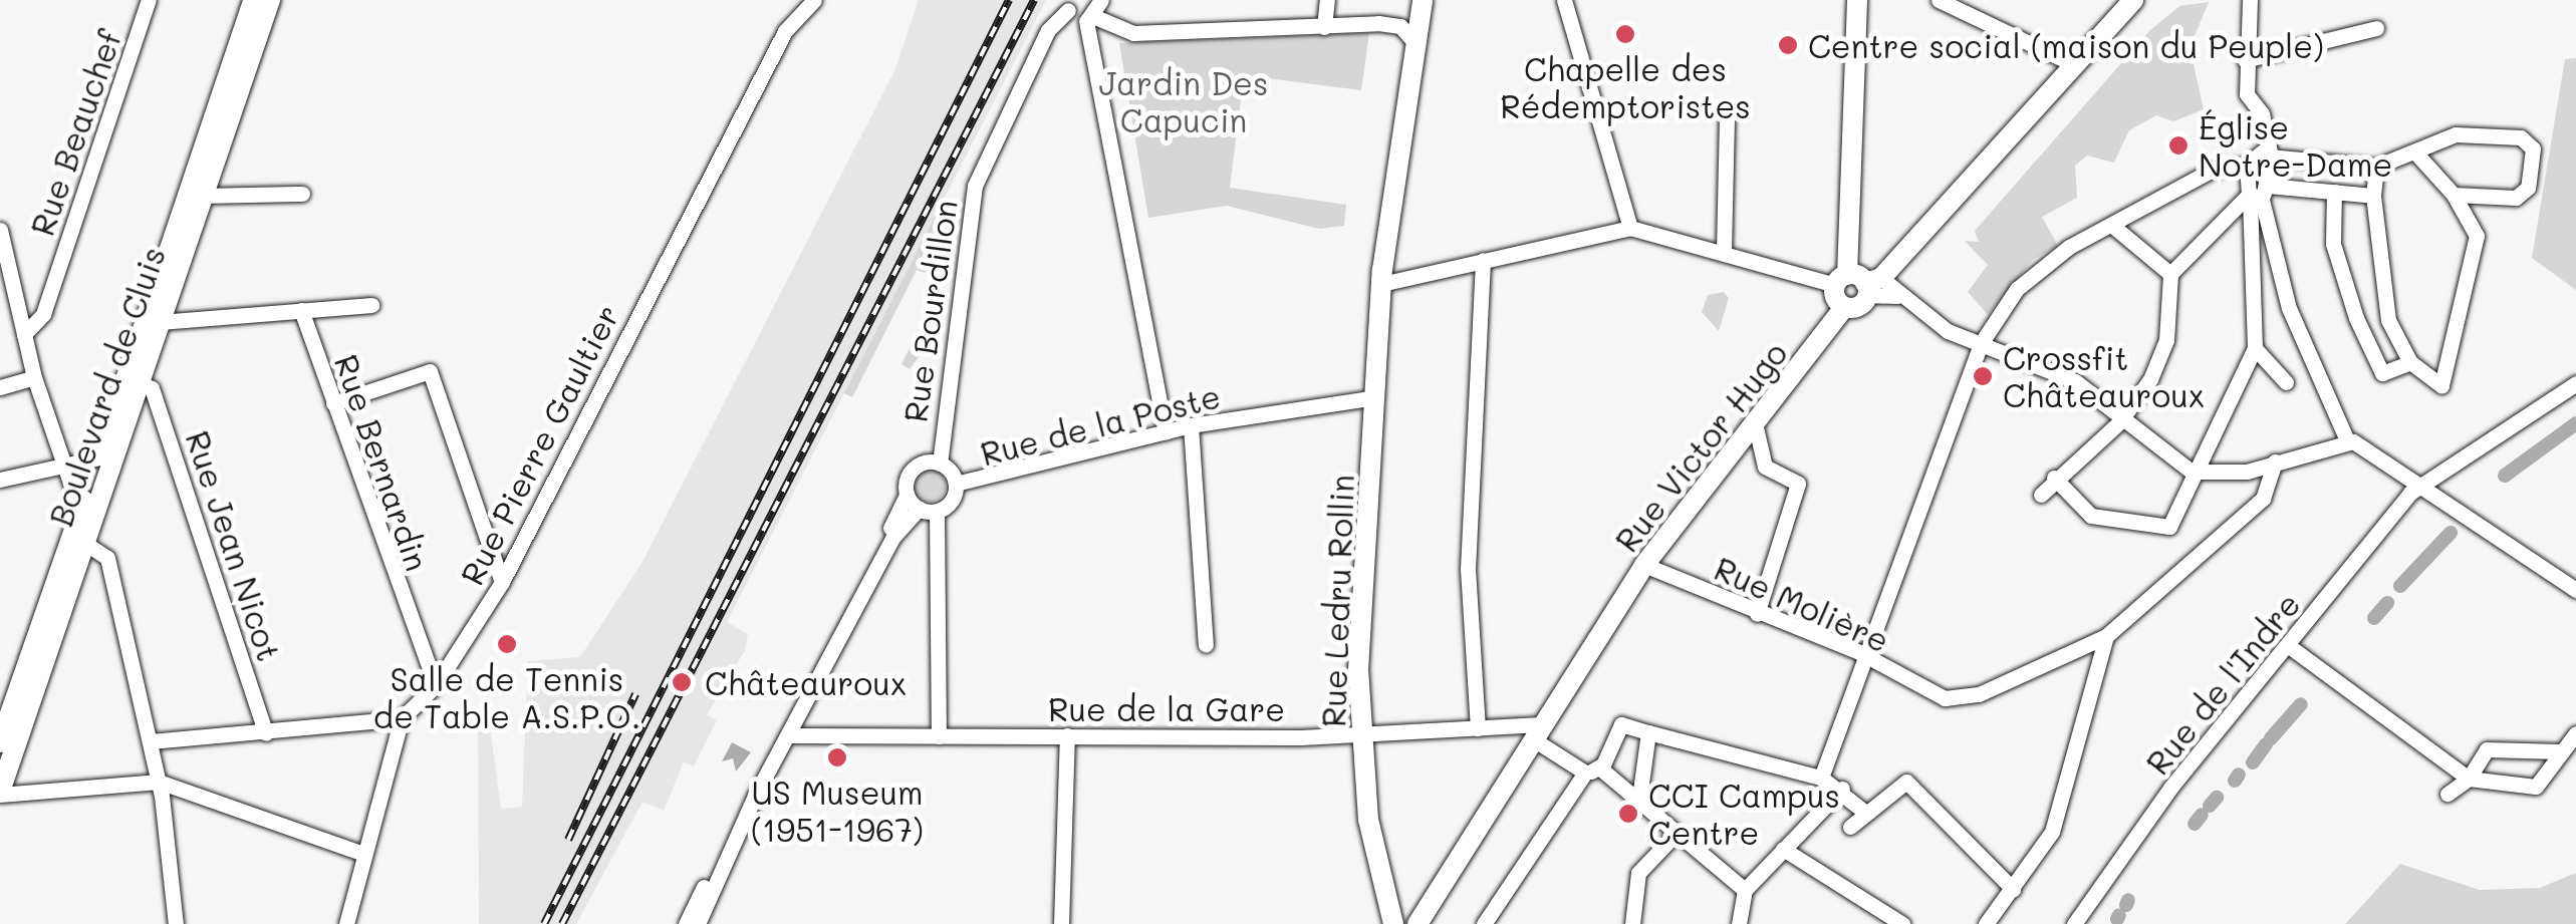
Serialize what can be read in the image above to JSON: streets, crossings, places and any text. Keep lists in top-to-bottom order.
{
  "streets": {
    "main road": ["Boulevard de Cluis", "Rue Victor Hugo", "Rue Ledru Rollin"],
    "street": [
      "Rue Beauchef",
      "Rue Bourdillon",
      "Rue de la Poste",
      "Rue Pierre Gaultier",
      "Rue Bernardin",
      "Rue Jean Nicot",
      "Rue Molière",
      "Rue de l'Indre",
      "Rue de la Gare"
    ]
  },
  "crossings": [
    ["Rue Bourdillon", "Rue de la Poste"],
    ["Boulevard de Cluis", "Rue Jean Nicot"],
    ["Rue de la Poste", "Rue Ledru Rollin"],
    ["Rue Pierre Gaultier", "Rue Bernardin"],
    ["Rue Victor Hugo", "Rue Molière"],
    ["Rue Victor Hugo", "Rue de la Gare"],
    ["Rue Ledru Rollin", "Rue de la Gare"]
  ],
  "parks": ["Jardin Des Capucin"],
  "places": [
    "Chapelle des Rédemptoristes",
    "Centre social (maison du Peuple)",
    "Église Notre-Dame",
    "Crossfit Châteauroux",
    "Salle de Tennis de Table A.S.P.O.",
    "Châteauroux",
    "US Museum (1951-1967)",
    "CCI Campus Centre"
  ]
}
